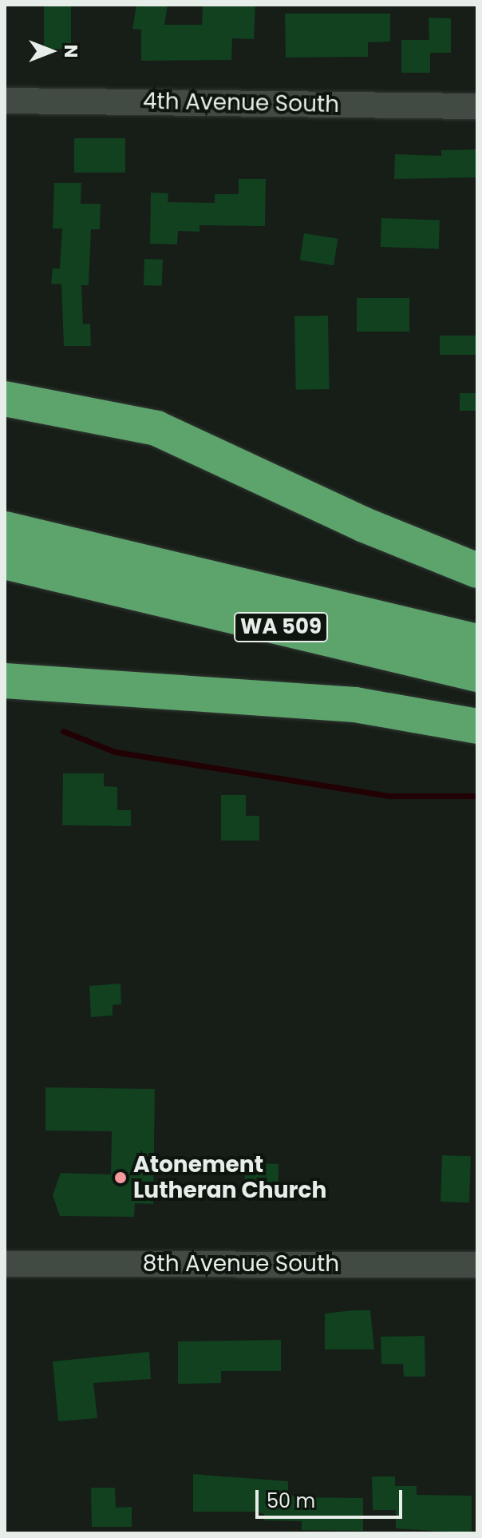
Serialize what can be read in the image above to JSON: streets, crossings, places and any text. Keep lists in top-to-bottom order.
{
  "streets": {
    "highway": ["WA 509"],
    "street": ["4th Avenue South", "8th Avenue South"]
  },
  "places": ["Atonement Lutheran Church"],
  "scale_bar": "50 m",
  "north": "right"
}
